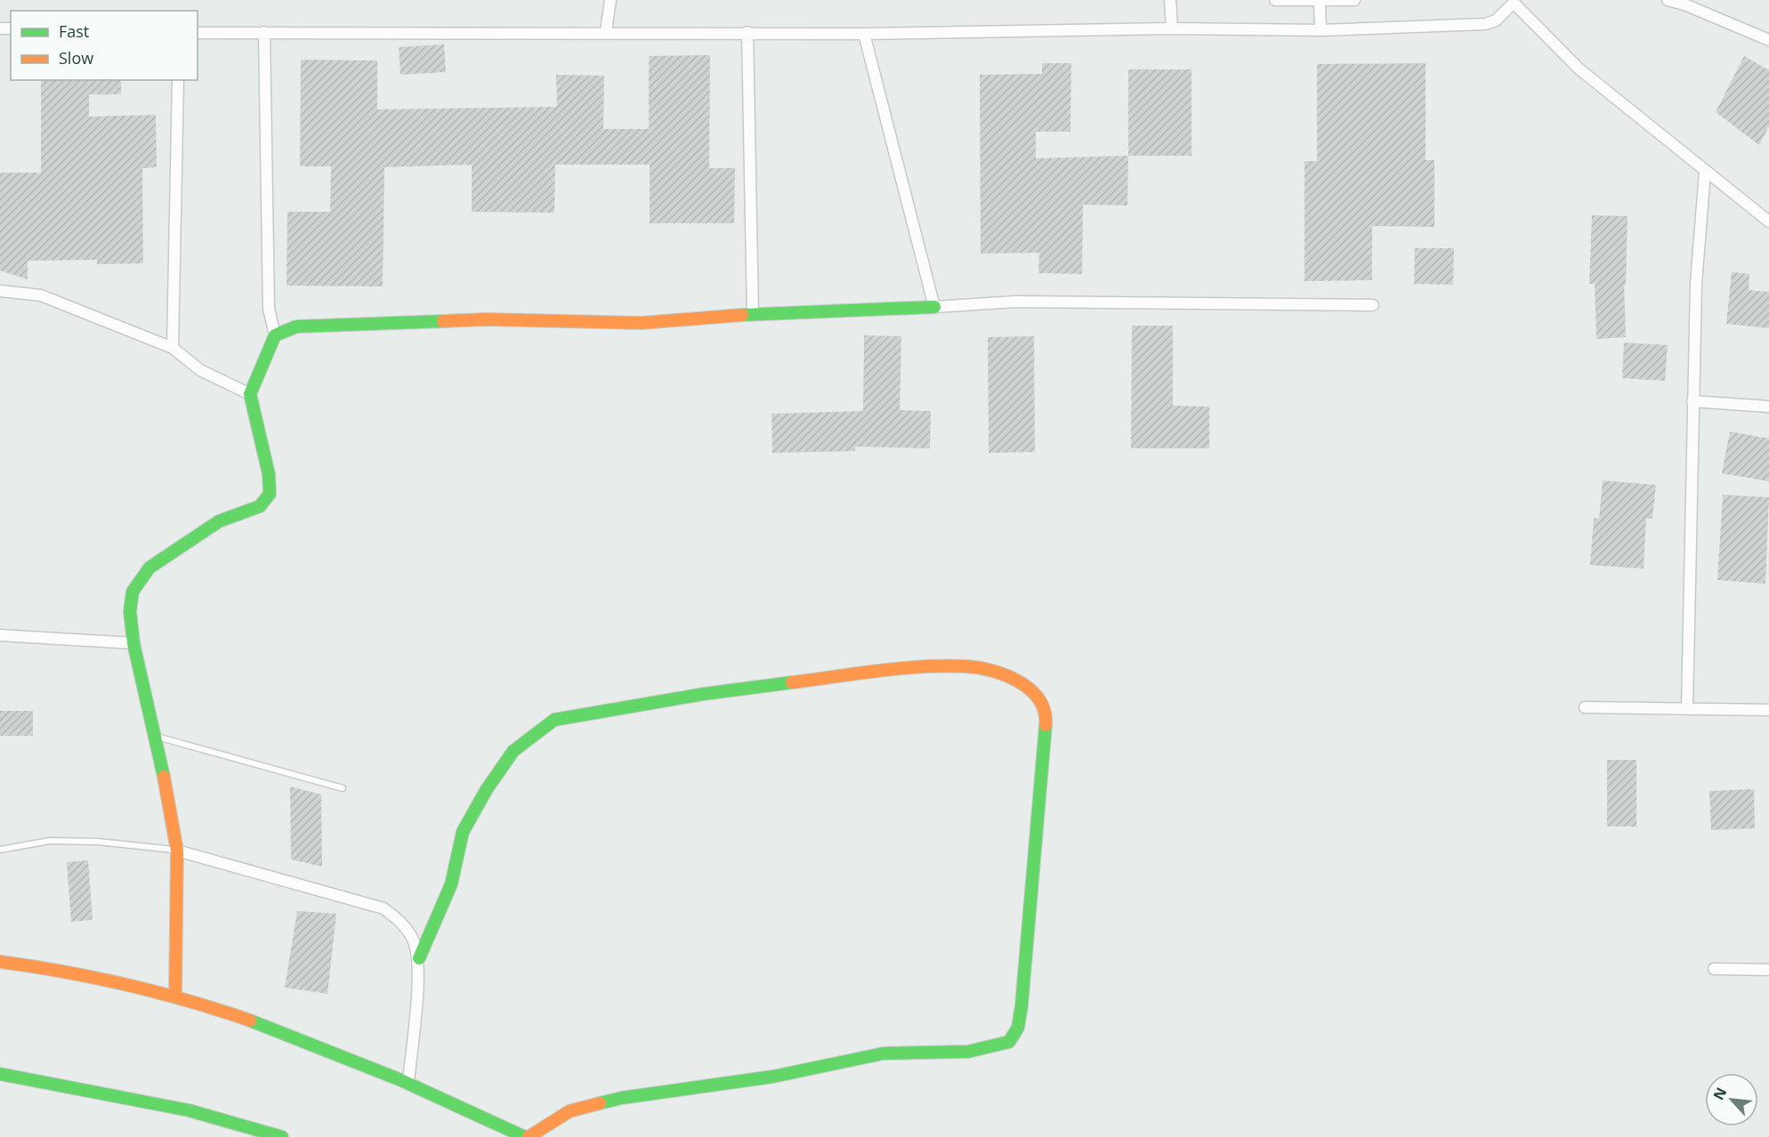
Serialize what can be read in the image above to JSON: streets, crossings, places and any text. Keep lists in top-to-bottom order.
{
  "legend": ["Fast", "Slow"],
  "north": "top left"
}
